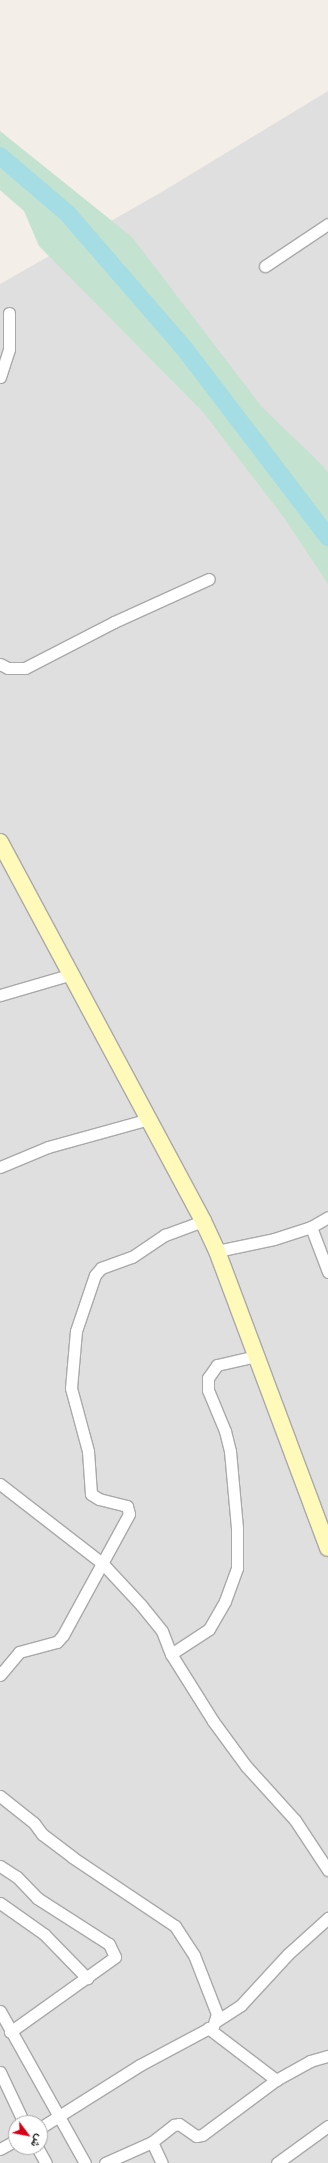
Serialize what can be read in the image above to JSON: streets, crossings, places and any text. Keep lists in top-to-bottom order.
{
  "north": "bottom right"
}
